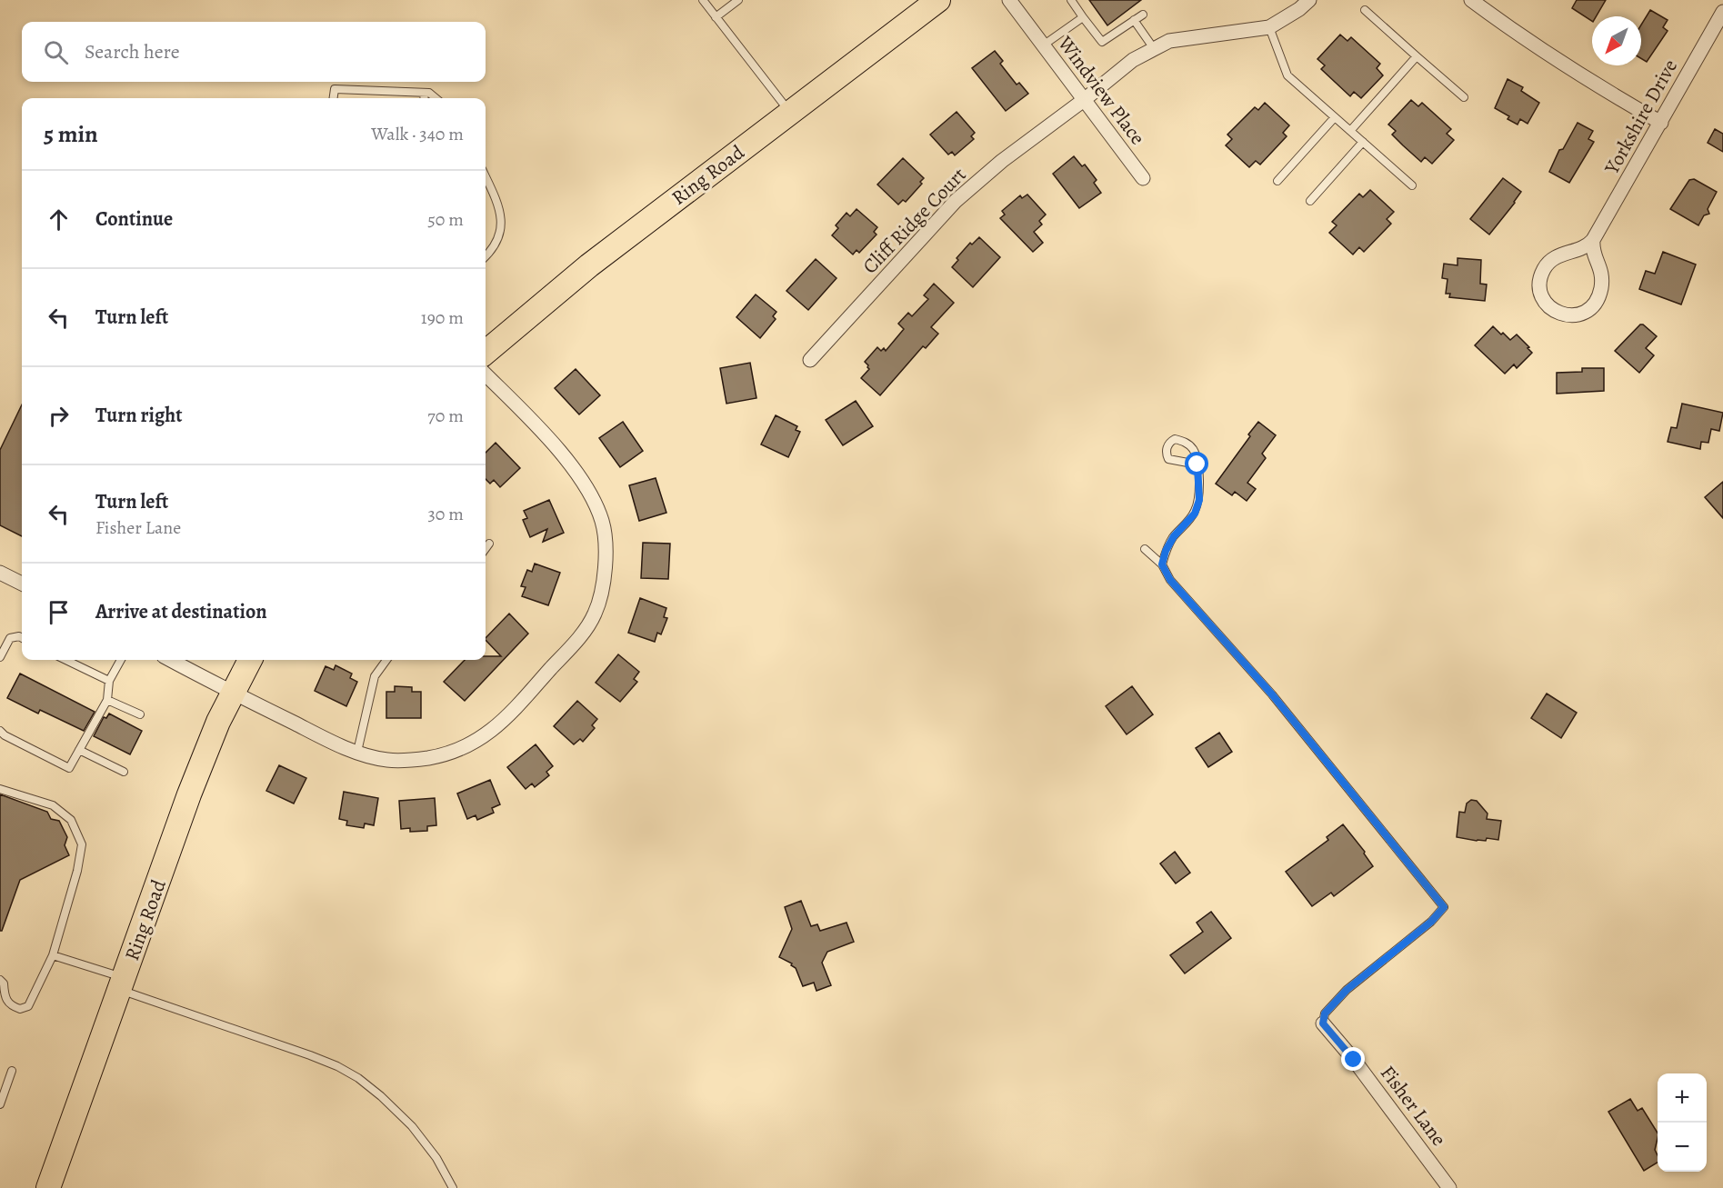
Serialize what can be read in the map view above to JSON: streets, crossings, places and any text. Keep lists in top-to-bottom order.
{
  "streets": {
    "main road": ["Ring Road"],
    "street": [
      "Windview Place",
      "Yorkshire Drive",
      "Cliff Ridge Court",
      "Fisher Lane"
    ]
  },
  "crossings": [
    ["Windview Place", "Cliff Ridge Court"]
  ],
  "north": "bottom left",
  "page": {
    "search": "Search here",
    "heading": ["5 min", "Walk · 340 m"],
    "list": [
      ["Continue", "50 m"],
      ["Turn left", "190 m"],
      ["Turn right", "70 m"],
      ["Turn left", "Fisher Lane", "30 m"],
      "Arrive at destination"
    ],
    "map_buttons": ["+", "−"]
  }
}
